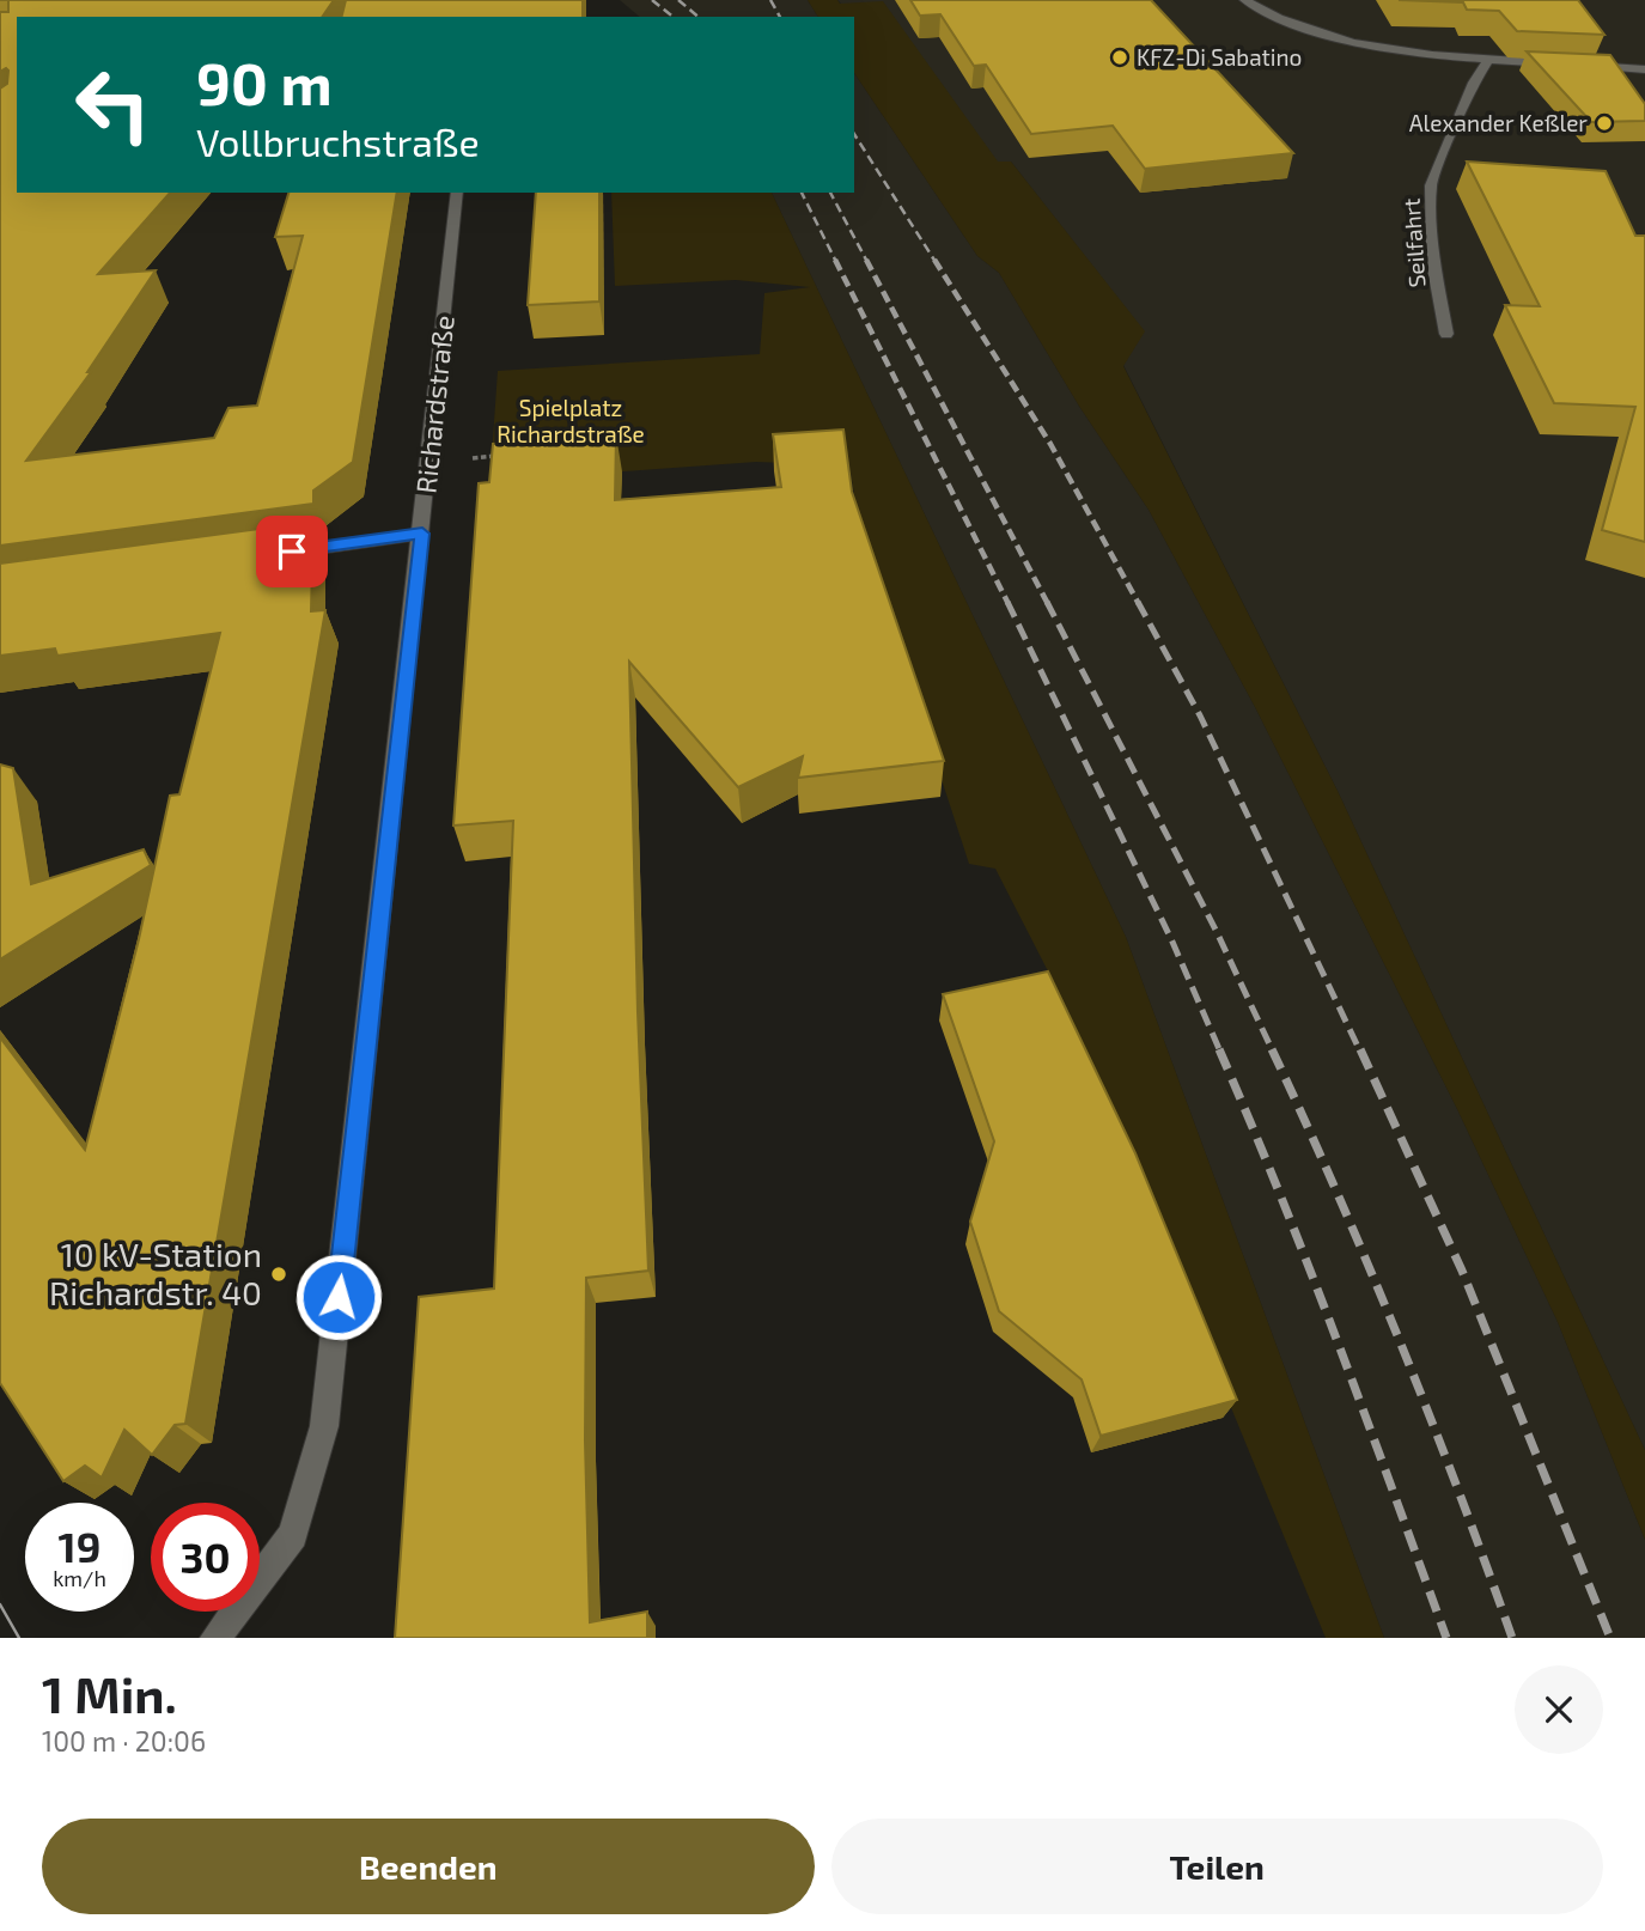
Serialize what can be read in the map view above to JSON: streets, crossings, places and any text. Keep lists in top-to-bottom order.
{
  "streets": {
    "street": ["Seilfahrt", "Richardstraße"]
  },
  "parks": ["Spielplatz Richardstraße"],
  "places": ["KFZ-Di Sabatino", "Alexander Keßler", "10 kV-Station Richardstr. 40"],
  "page": {
    "turn": ["90 m", "Vollbruchstraße"],
    "speed": "19 km/h",
    "limit": "30",
    "heading": ["1 Min.", "100 m · 20:06"],
    "buttons": ["Beenden", "Teilen"]
  }
}
